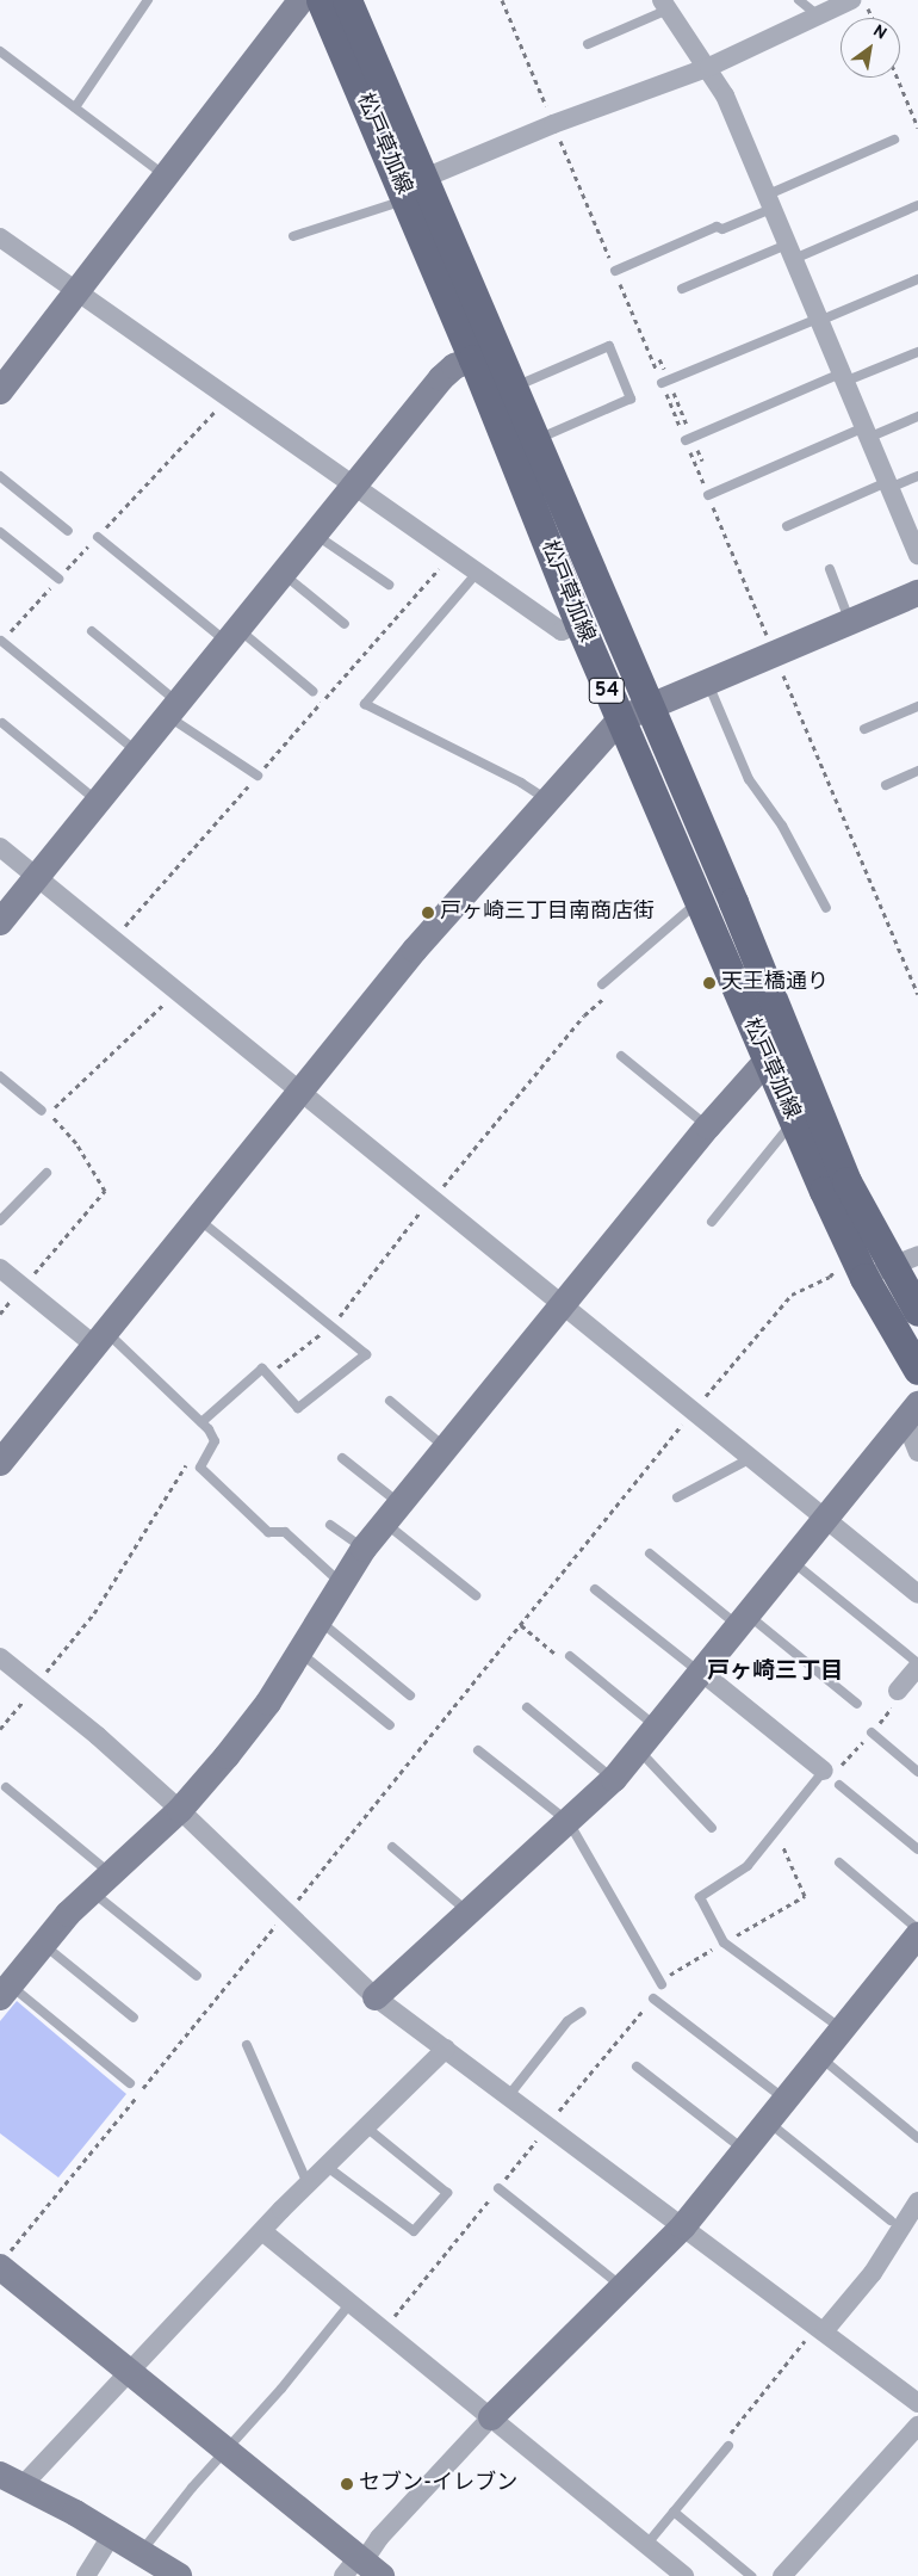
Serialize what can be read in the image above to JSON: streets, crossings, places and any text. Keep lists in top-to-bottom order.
{
  "streets": {
    "main road": ["松戸草加線", "54"]
  },
  "districts": ["戸ヶ崎三丁目"],
  "places": ["戸ヶ崎三丁目南商店街", "天王橋通り", "セブン-イレブン"],
  "north": "top right"
}
